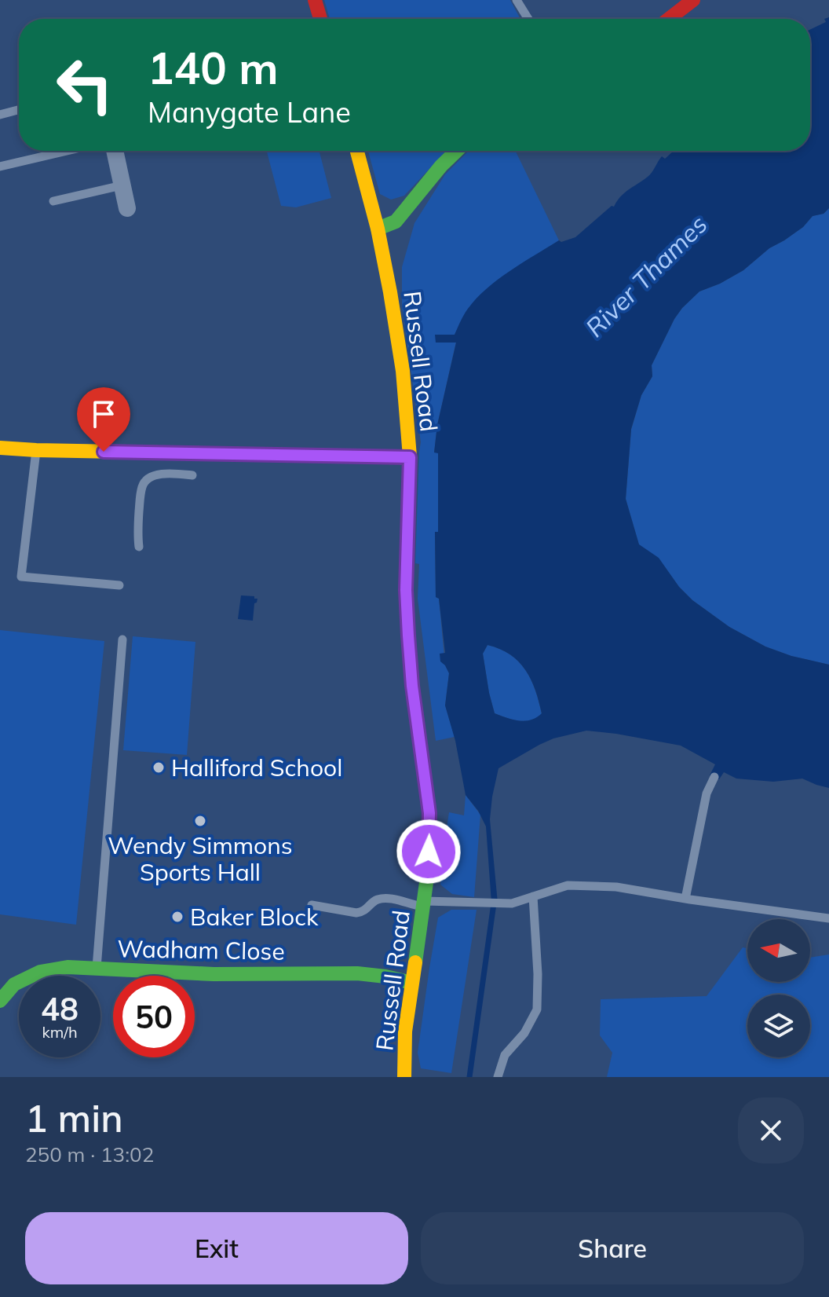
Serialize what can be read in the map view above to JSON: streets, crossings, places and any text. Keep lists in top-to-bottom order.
{
  "streets": {
    "main road": ["Russell Road", "Wadham Close"]
  },
  "crossings": [
    ["Russell Road", "Wadham Close"]
  ],
  "water": ["River Thames"],
  "places": ["Halliford School", "Wendy Simmons Sports Hall", "Baker Block"],
  "north": "left",
  "page": {
    "turn": ["140 m", "Manygate Lane"],
    "speed": "48 km/h",
    "limit": "50",
    "heading": ["1 min", "250 m · 13:02"],
    "buttons": ["Exit", "Share"]
  }
}
